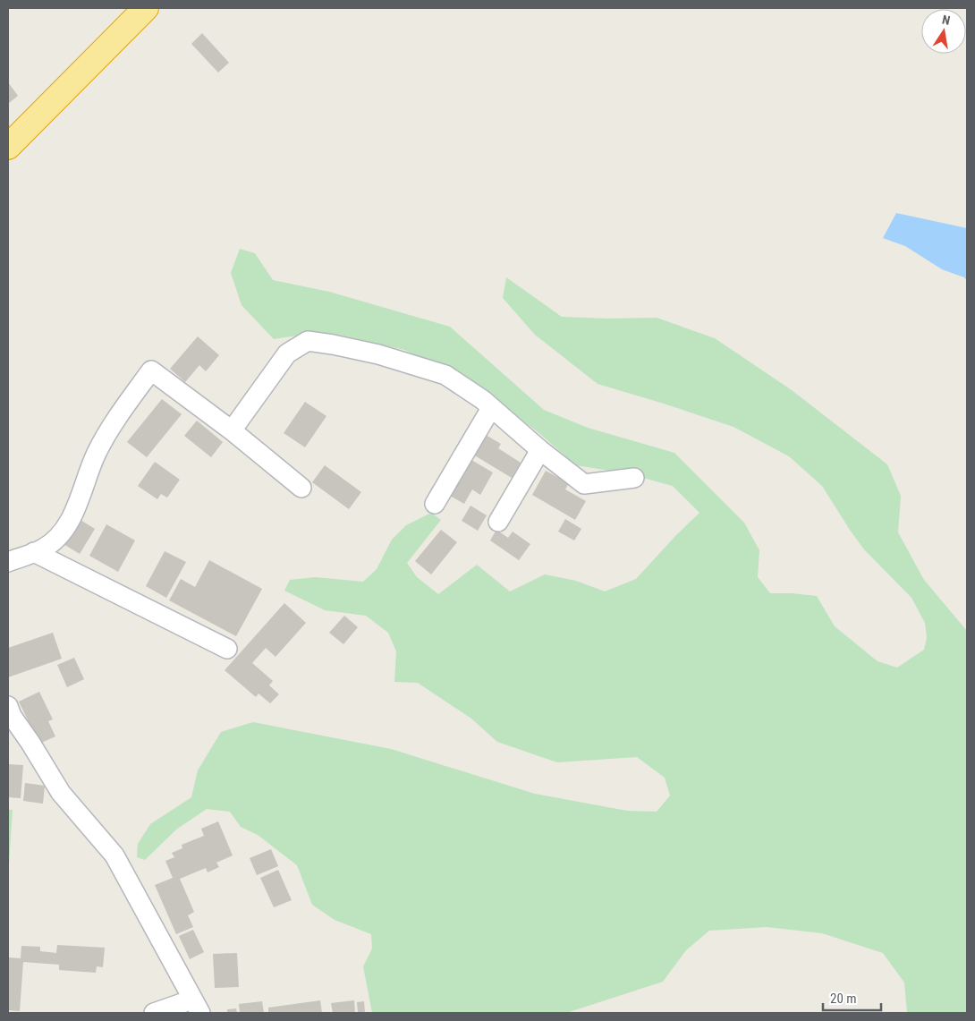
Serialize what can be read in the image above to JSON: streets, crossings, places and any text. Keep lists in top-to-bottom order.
{
  "scale_bar": "20 m",
  "north": "top"
}
